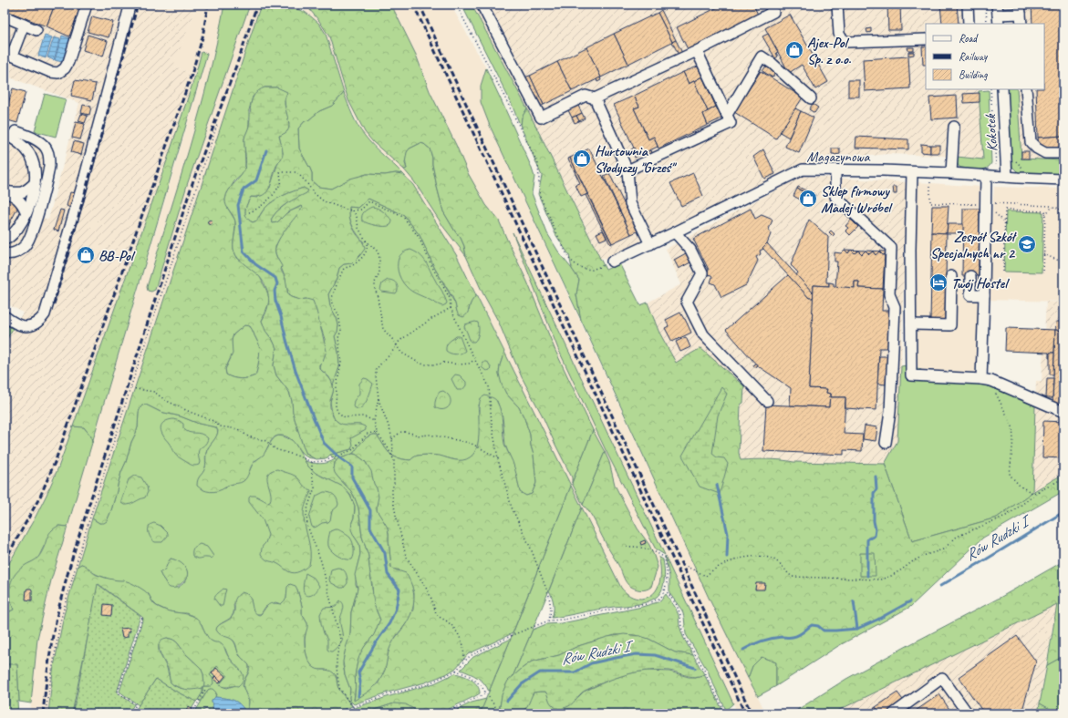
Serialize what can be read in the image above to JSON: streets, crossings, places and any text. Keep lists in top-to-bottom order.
{
  "streets": {
    "street": ["Kokotek", "Magazynowa"]
  },
  "crossings": [
    ["Kokotek", "Magazynowa"]
  ],
  "water": ["Rów Rudzki I"],
  "places": {
    "shop": [
      "Ajex-Pol Sp. z o.o.",
      "Hurtownia Słodyczy \"Grześ\"",
      "Sklep firmowy Madej Wróbel",
      "BB-Pol"
    ],
    "school or university": ["Zespół Szkół Specjalnych nr 2"],
    "hotel": ["Twój Hostel"]
  },
  "legend": ["Road", "Railway", "Building"]
}
